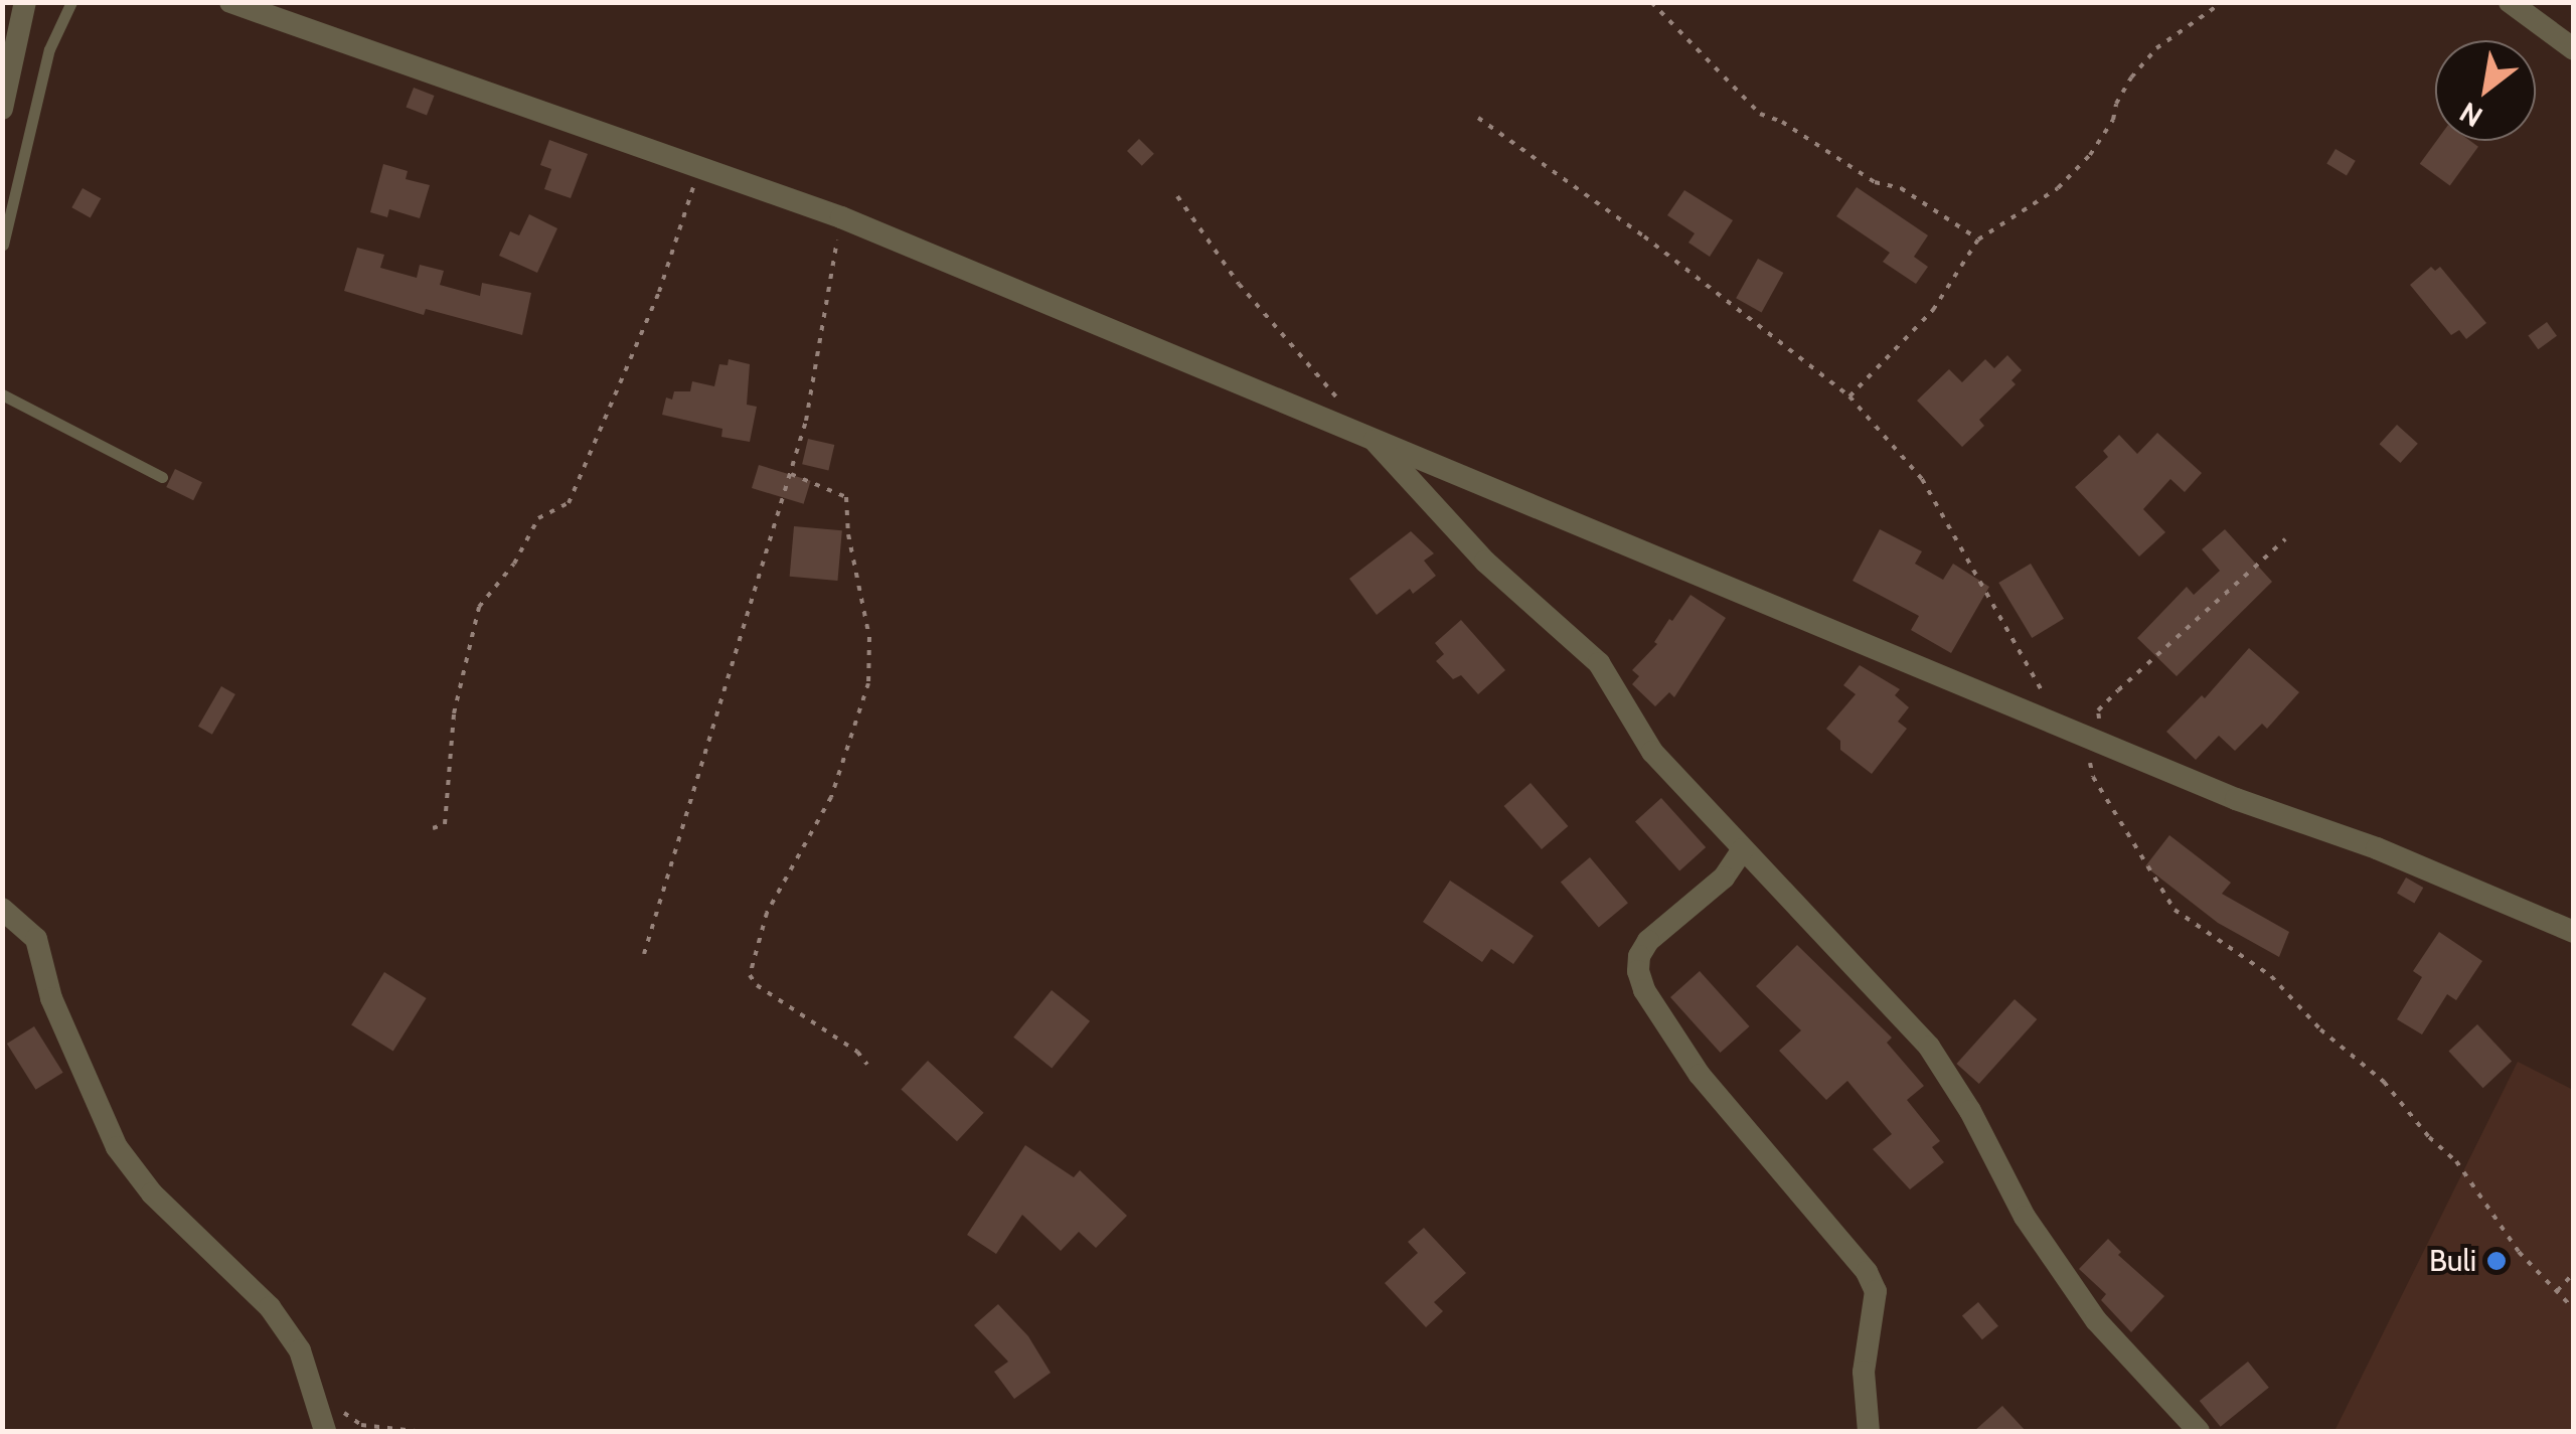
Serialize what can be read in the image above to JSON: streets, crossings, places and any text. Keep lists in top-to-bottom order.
{
  "places": ["Buli"],
  "north": "bottom left"
}
